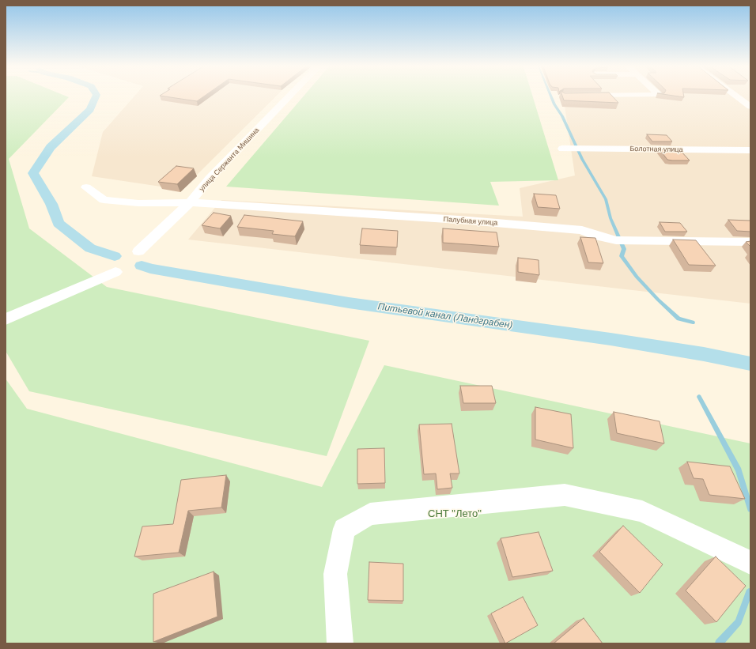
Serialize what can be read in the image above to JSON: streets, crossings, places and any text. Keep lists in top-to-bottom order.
{
  "streets": {
    "street": ["Болотная улица", "улица Сержанта Мишина", "Палубная улица"]
  },
  "crossings": [
    ["улица Сержанта Мишина", "Палубная улица"]
  ],
  "water": ["Питьевой канал (Ландграбен)"],
  "parks": ["СНТ \"Лето\""]
}
